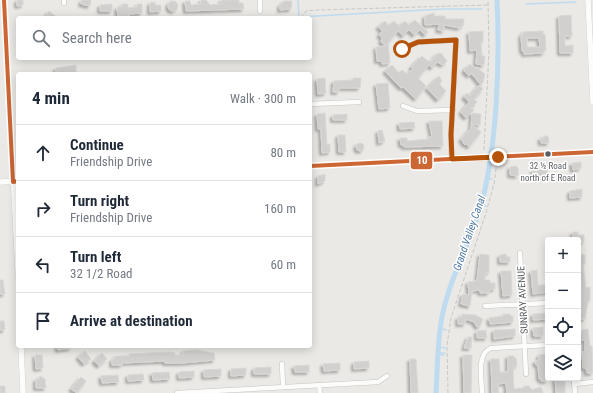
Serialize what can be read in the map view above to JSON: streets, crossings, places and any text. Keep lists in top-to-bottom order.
{
  "streets": {
    "street": ["SUNRAY AVENUE"]
  },
  "water": ["Grand Valley Canal"],
  "places": ["32 ½ Road north of E Road"],
  "lines": ["transit line 10"],
  "page": {
    "search": "Search here",
    "heading": ["4 min", "Walk · 300 m"],
    "list": [
      ["Continue", "Friendship Drive", "80 m"],
      ["Turn right", "Friendship Drive", "160 m"],
      ["Turn left", "32 1/2 Road", "60 m"],
      "Arrive at destination"
    ],
    "map_buttons": ["+", "−"]
  }
}
